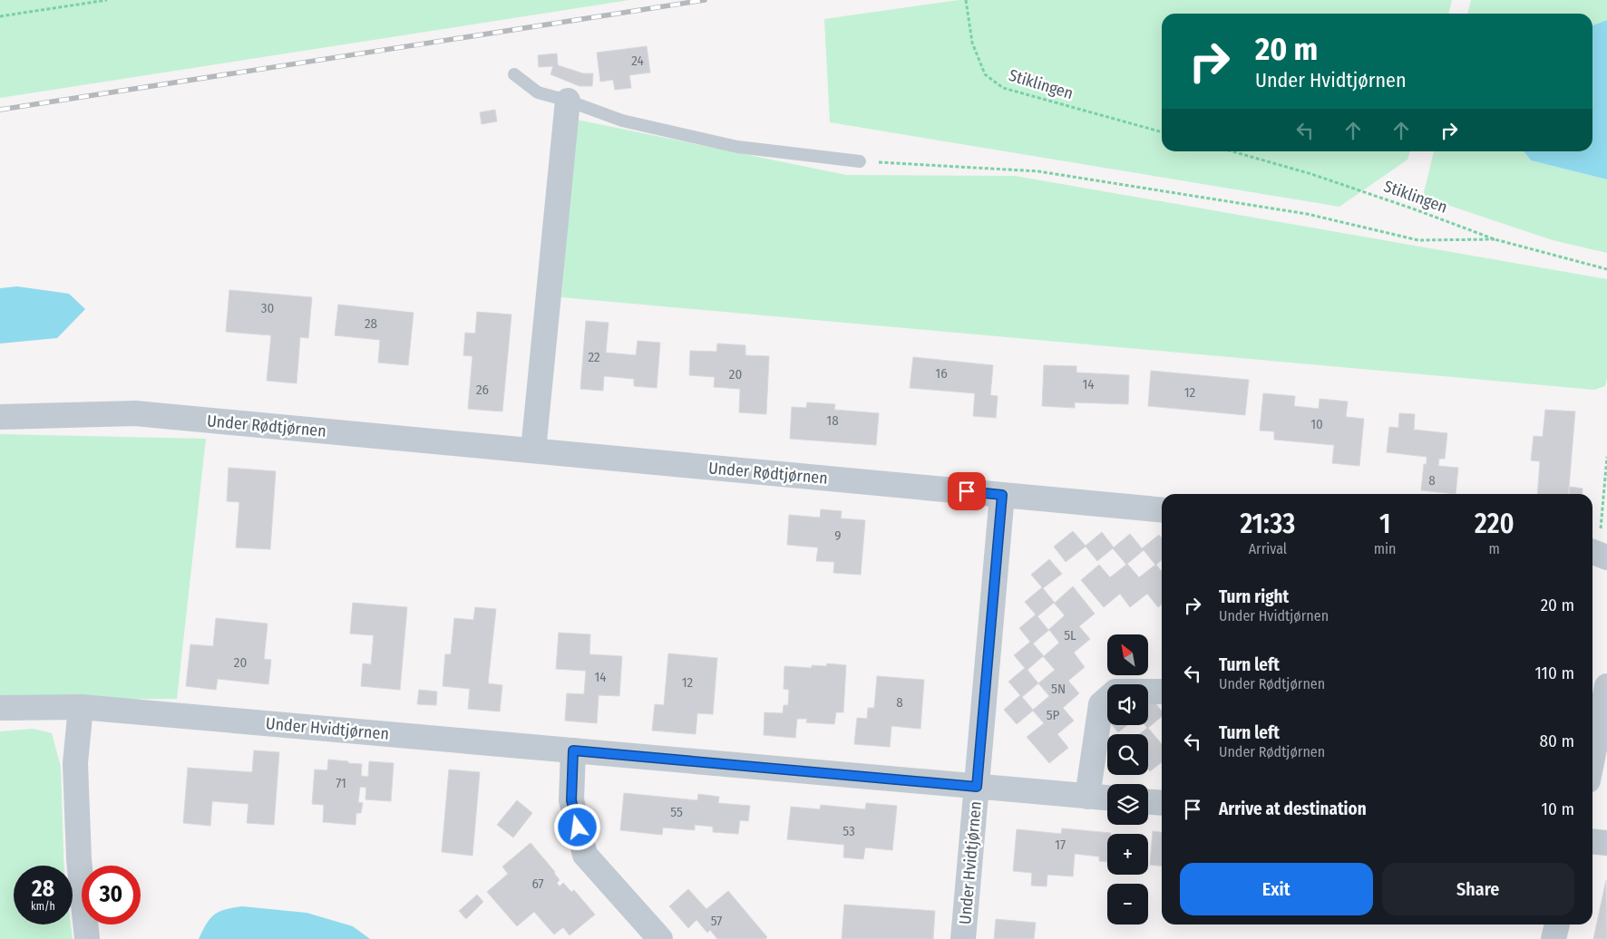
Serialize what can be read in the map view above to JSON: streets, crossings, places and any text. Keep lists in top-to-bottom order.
{
  "streets": {
    "street": ["Under Rødtjørnen", "Under Hvidtjørnen"],
    "path": ["Stiklingen"]
  },
  "house_numbers": [
    "24",
    "30",
    "28",
    "22",
    "16",
    "20",
    "14",
    "26",
    "12",
    "18",
    "10",
    "8",
    "9",
    "5L",
    "20",
    "14",
    "12",
    "5N",
    "8",
    "5P",
    "71",
    "55",
    "53",
    "17",
    "67",
    "57"
  ],
  "north": "top left",
  "page": {
    "turn": ["20 m", "Under Hvidtjørnen"],
    "eta": [
      "21:33",
      "Arrival",
      "1",
      "min",
      "220",
      "m"
    ],
    "list": [
      {
        "name": "Turn right",
        "note": "Under Hvidtjørnen",
        "value": "20 m"
      },
      {
        "name": "Turn left",
        "note": "Under Rødtjørnen",
        "value": "110 m"
      },
      {
        "name": "Turn left",
        "note": "Under Rødtjørnen",
        "value": "80 m"
      },
      {
        "name": "Arrive at destination",
        "value": "10 m"
      }
    ],
    "map_buttons": ["+", "−"],
    "buttons": ["Exit", "Share"],
    "speed": "28 km/h",
    "limit": "30"
  }
}
